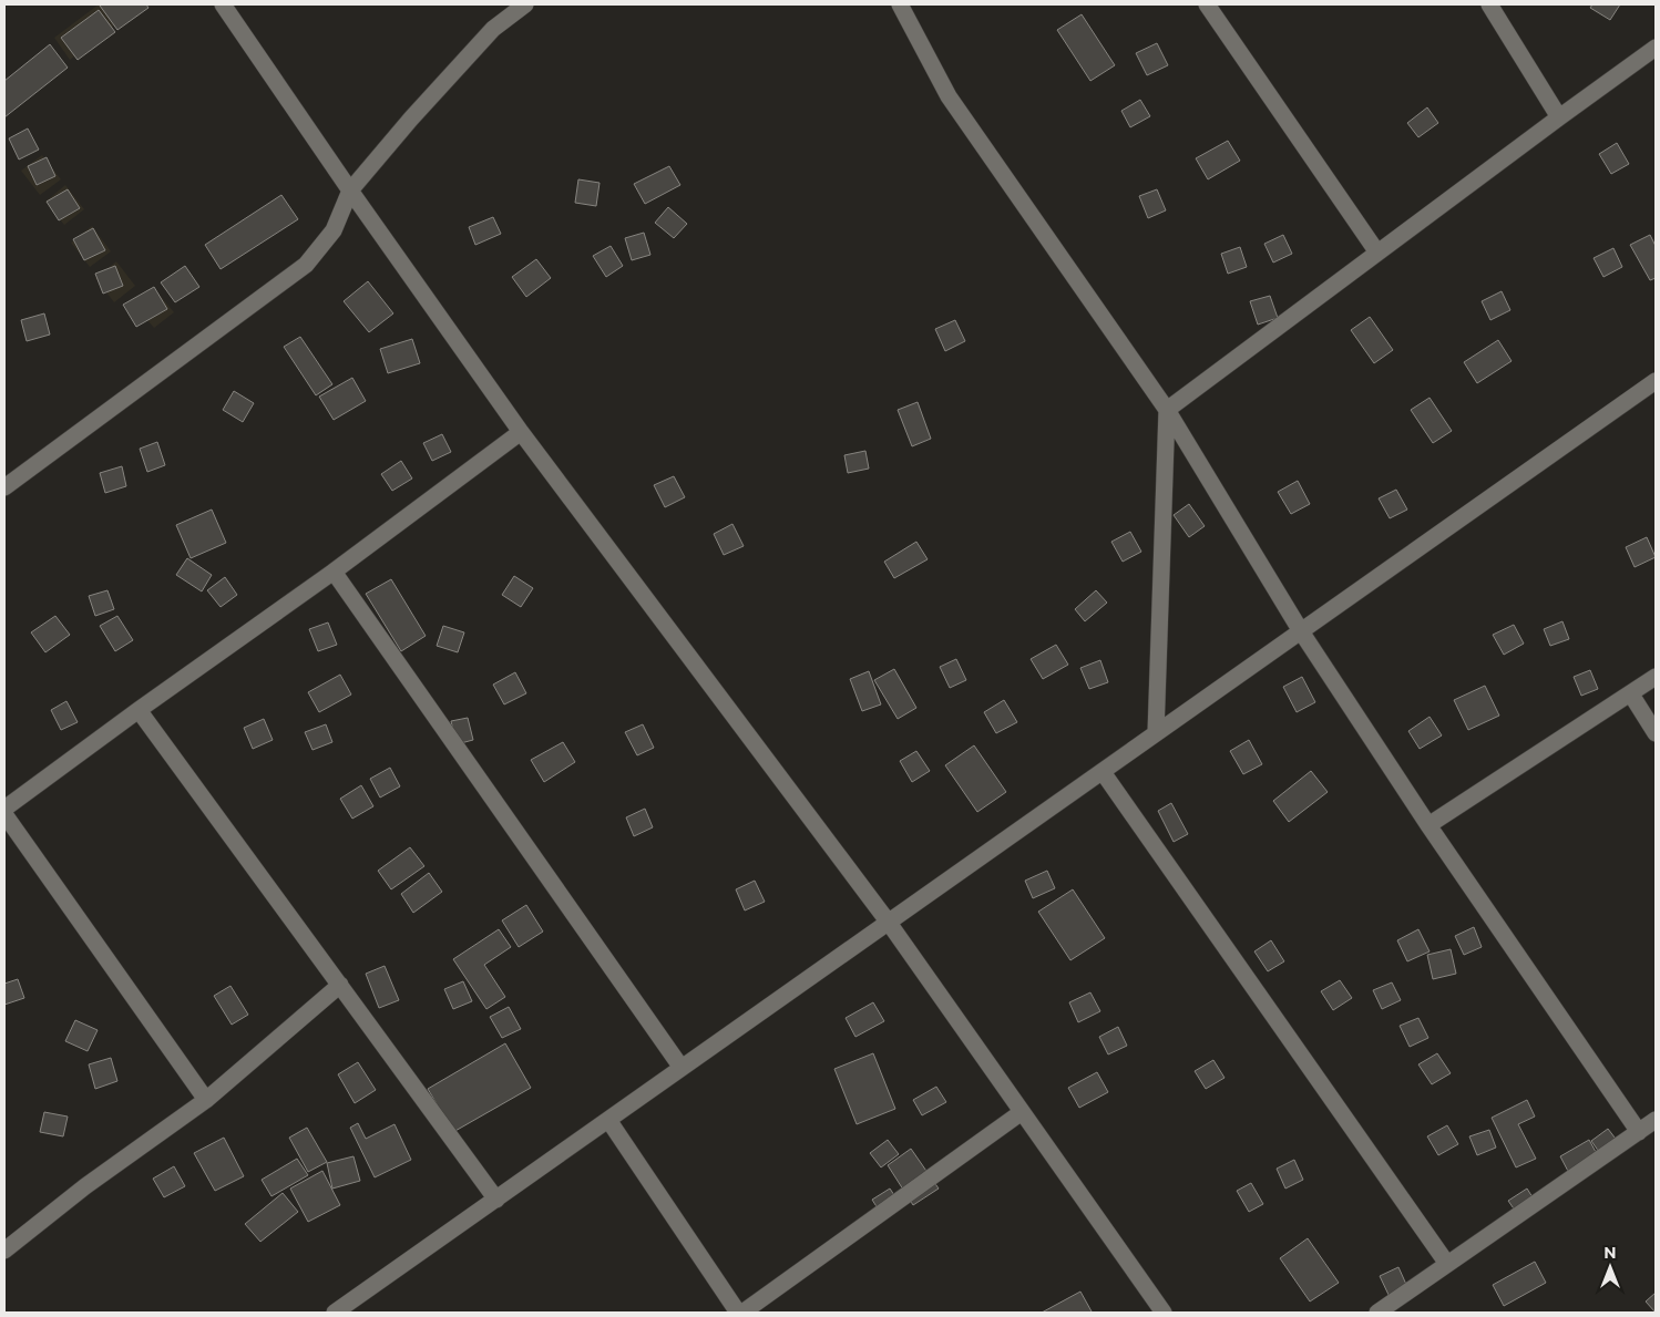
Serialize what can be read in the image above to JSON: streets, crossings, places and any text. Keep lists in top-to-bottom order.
{
  "north": "top"
}
